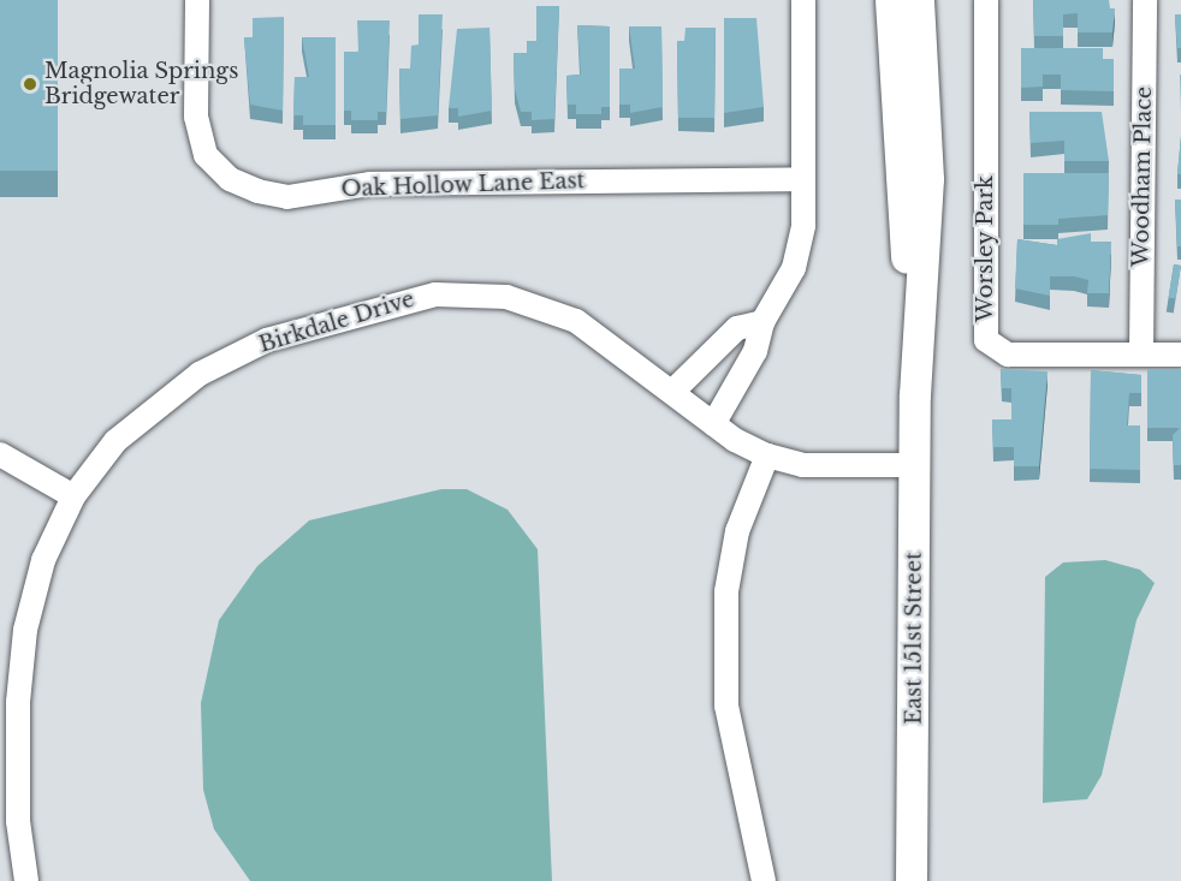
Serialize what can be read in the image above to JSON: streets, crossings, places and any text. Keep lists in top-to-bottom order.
{
  "streets": {
    "street": [
      "Woodham Place",
      "Oak Hollow Lane East",
      "Worsley Park",
      "Birkdale Drive",
      "East 151st Street"
    ]
  },
  "crossings": [
    ["Woodham Place", "Worsley Park"],
    ["Birkdale Drive", "East 151st Street"]
  ],
  "places": ["Magnolia Springs Bridgewater"]
}
